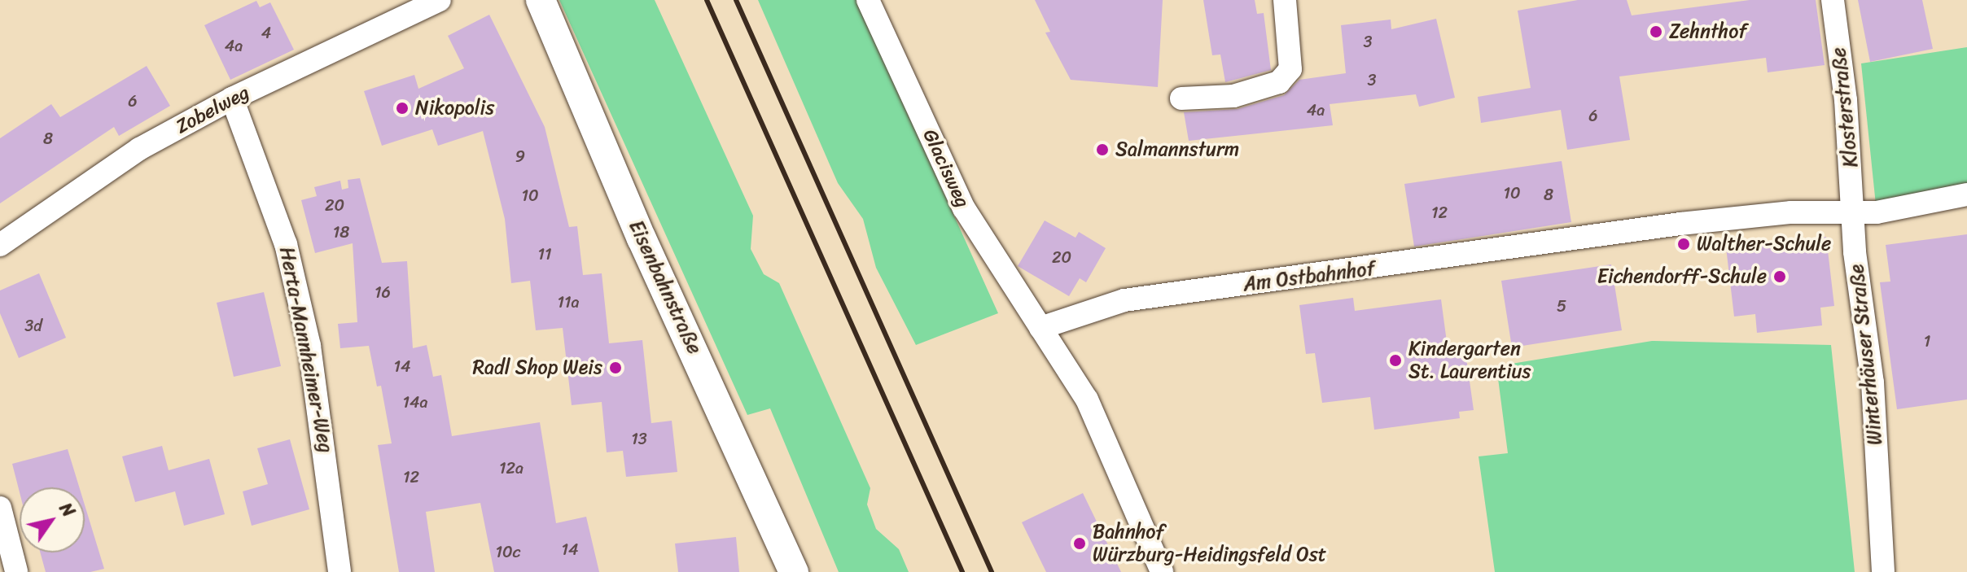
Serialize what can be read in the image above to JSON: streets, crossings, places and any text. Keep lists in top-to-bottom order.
{
  "streets": {
    "street": [
      "Klosterstraße",
      "Zobelweg",
      "Glacisweg",
      "Am Ostbahnhof",
      "Eisenbahnstraße",
      "Herta-Mannheimer-Weg",
      "Winterhäuser Straße"
    ]
  },
  "crossings": [
    ["Klosterstraße", "Am Ostbahnhof"],
    ["Klosterstraße", "Winterhäuser Straße"],
    ["Zobelweg", "Herta-Mannheimer-Weg"],
    ["Glacisweg", "Am Ostbahnhof"],
    ["Am Ostbahnhof", "Winterhäuser Straße"]
  ],
  "places": [
    "Zehnthof",
    "Nikopolis",
    "Salmannsturm",
    "Walther-Schule",
    "Eichendorff-Schule",
    "Kindergarten St. Laurentius",
    "Radl Shop Weis",
    "Bahnhof Würzburg-Heidingsfeld Ost"
  ],
  "house_numbers": [
    "4",
    "3",
    "4a",
    "3",
    "6",
    "4a",
    "6",
    "8",
    "9",
    "10",
    "8",
    "10",
    "20",
    "12",
    "18",
    "11",
    "20",
    "16",
    "11a",
    "5",
    "3d",
    "1",
    "14",
    "14a",
    "13",
    "12a",
    "12",
    "14",
    "10c"
  ],
  "north": "top right"
}
